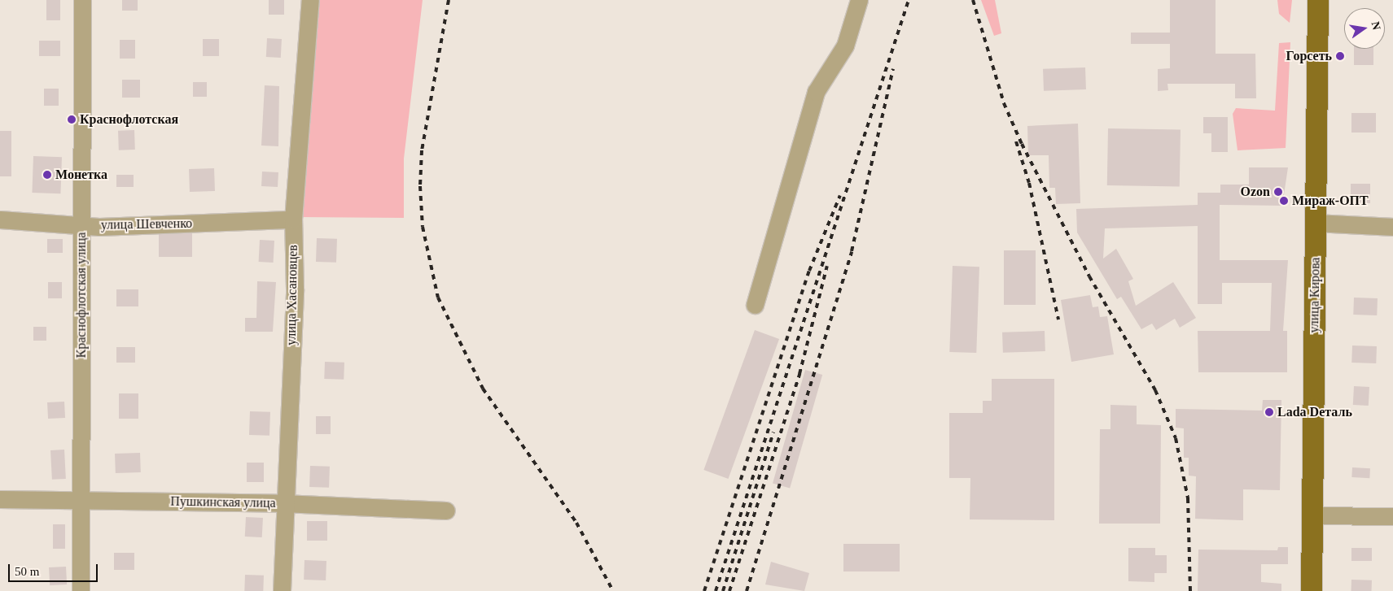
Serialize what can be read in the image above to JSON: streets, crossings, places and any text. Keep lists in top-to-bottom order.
{
  "streets": {
    "main road": ["улица Кирова"],
    "street": [
      "улица Шевченко",
      "Краснофлотская улица",
      "улица Хасановцев",
      "Пушкинская улица"
    ]
  },
  "crossings": [
    ["улица Шевченко", "Краснофлотская улица"],
    ["улица Шевченко", "улица Хасановцев"],
    ["Краснофлотская улица", "Пушкинская улица"],
    ["улица Хасановцев", "Пушкинская улица"]
  ],
  "places": [
    "Горсеть",
    "Краснофлотская",
    "Монетка",
    "Ozon",
    "Мираж-ОПТ",
    "Lada Dеталь"
  ],
  "scale_bar": "50 m",
  "north": "right"
}
